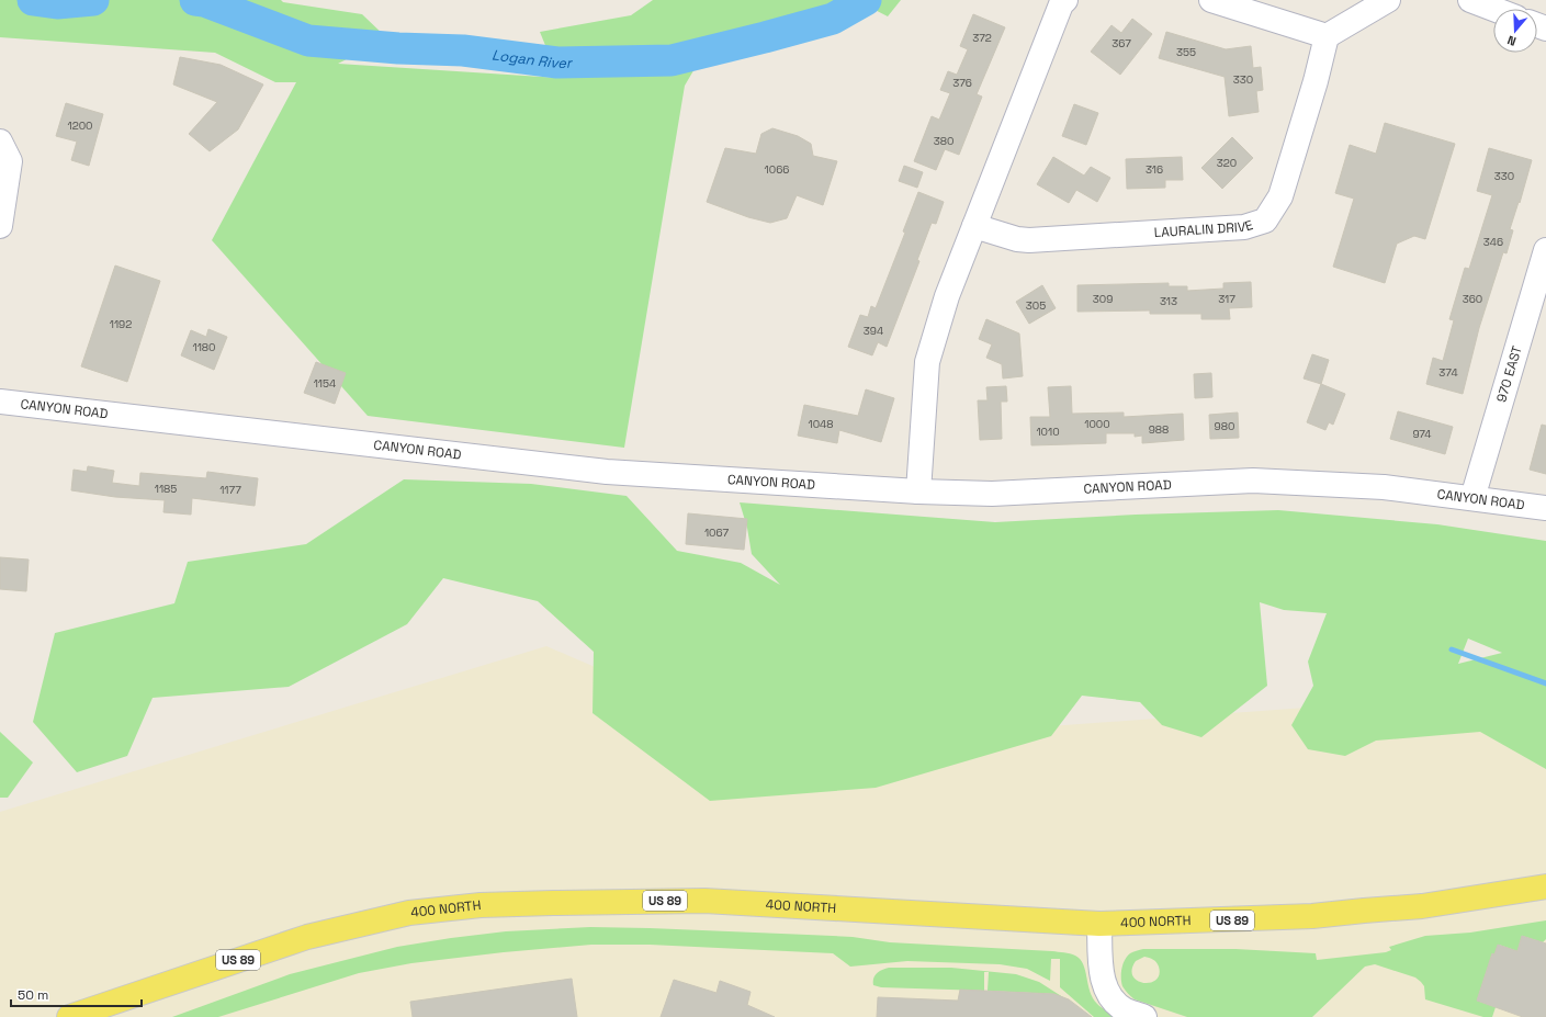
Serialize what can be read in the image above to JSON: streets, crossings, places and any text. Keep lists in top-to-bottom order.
{
  "streets": {
    "main road": ["US 89", "400 NORTH"],
    "street": ["LAURALIN DRIVE", "970 EAST", "CANYON ROAD"]
  },
  "crossings": [
    ["970 EAST", "CANYON ROAD"]
  ],
  "water": ["Logan River"],
  "house_numbers": [
    "372",
    "367",
    "355",
    "330",
    "376",
    "1200",
    "380",
    "320",
    "1066",
    "316",
    "330",
    "346",
    "309",
    "317",
    "360",
    "313",
    "305",
    "1192",
    "394",
    "1180",
    "374",
    "1154",
    "1048",
    "1000",
    "980",
    "988",
    "1010",
    "974",
    "1185",
    "1177",
    "1067"
  ],
  "scale_bar": "50 m",
  "north": "bottom"
}
